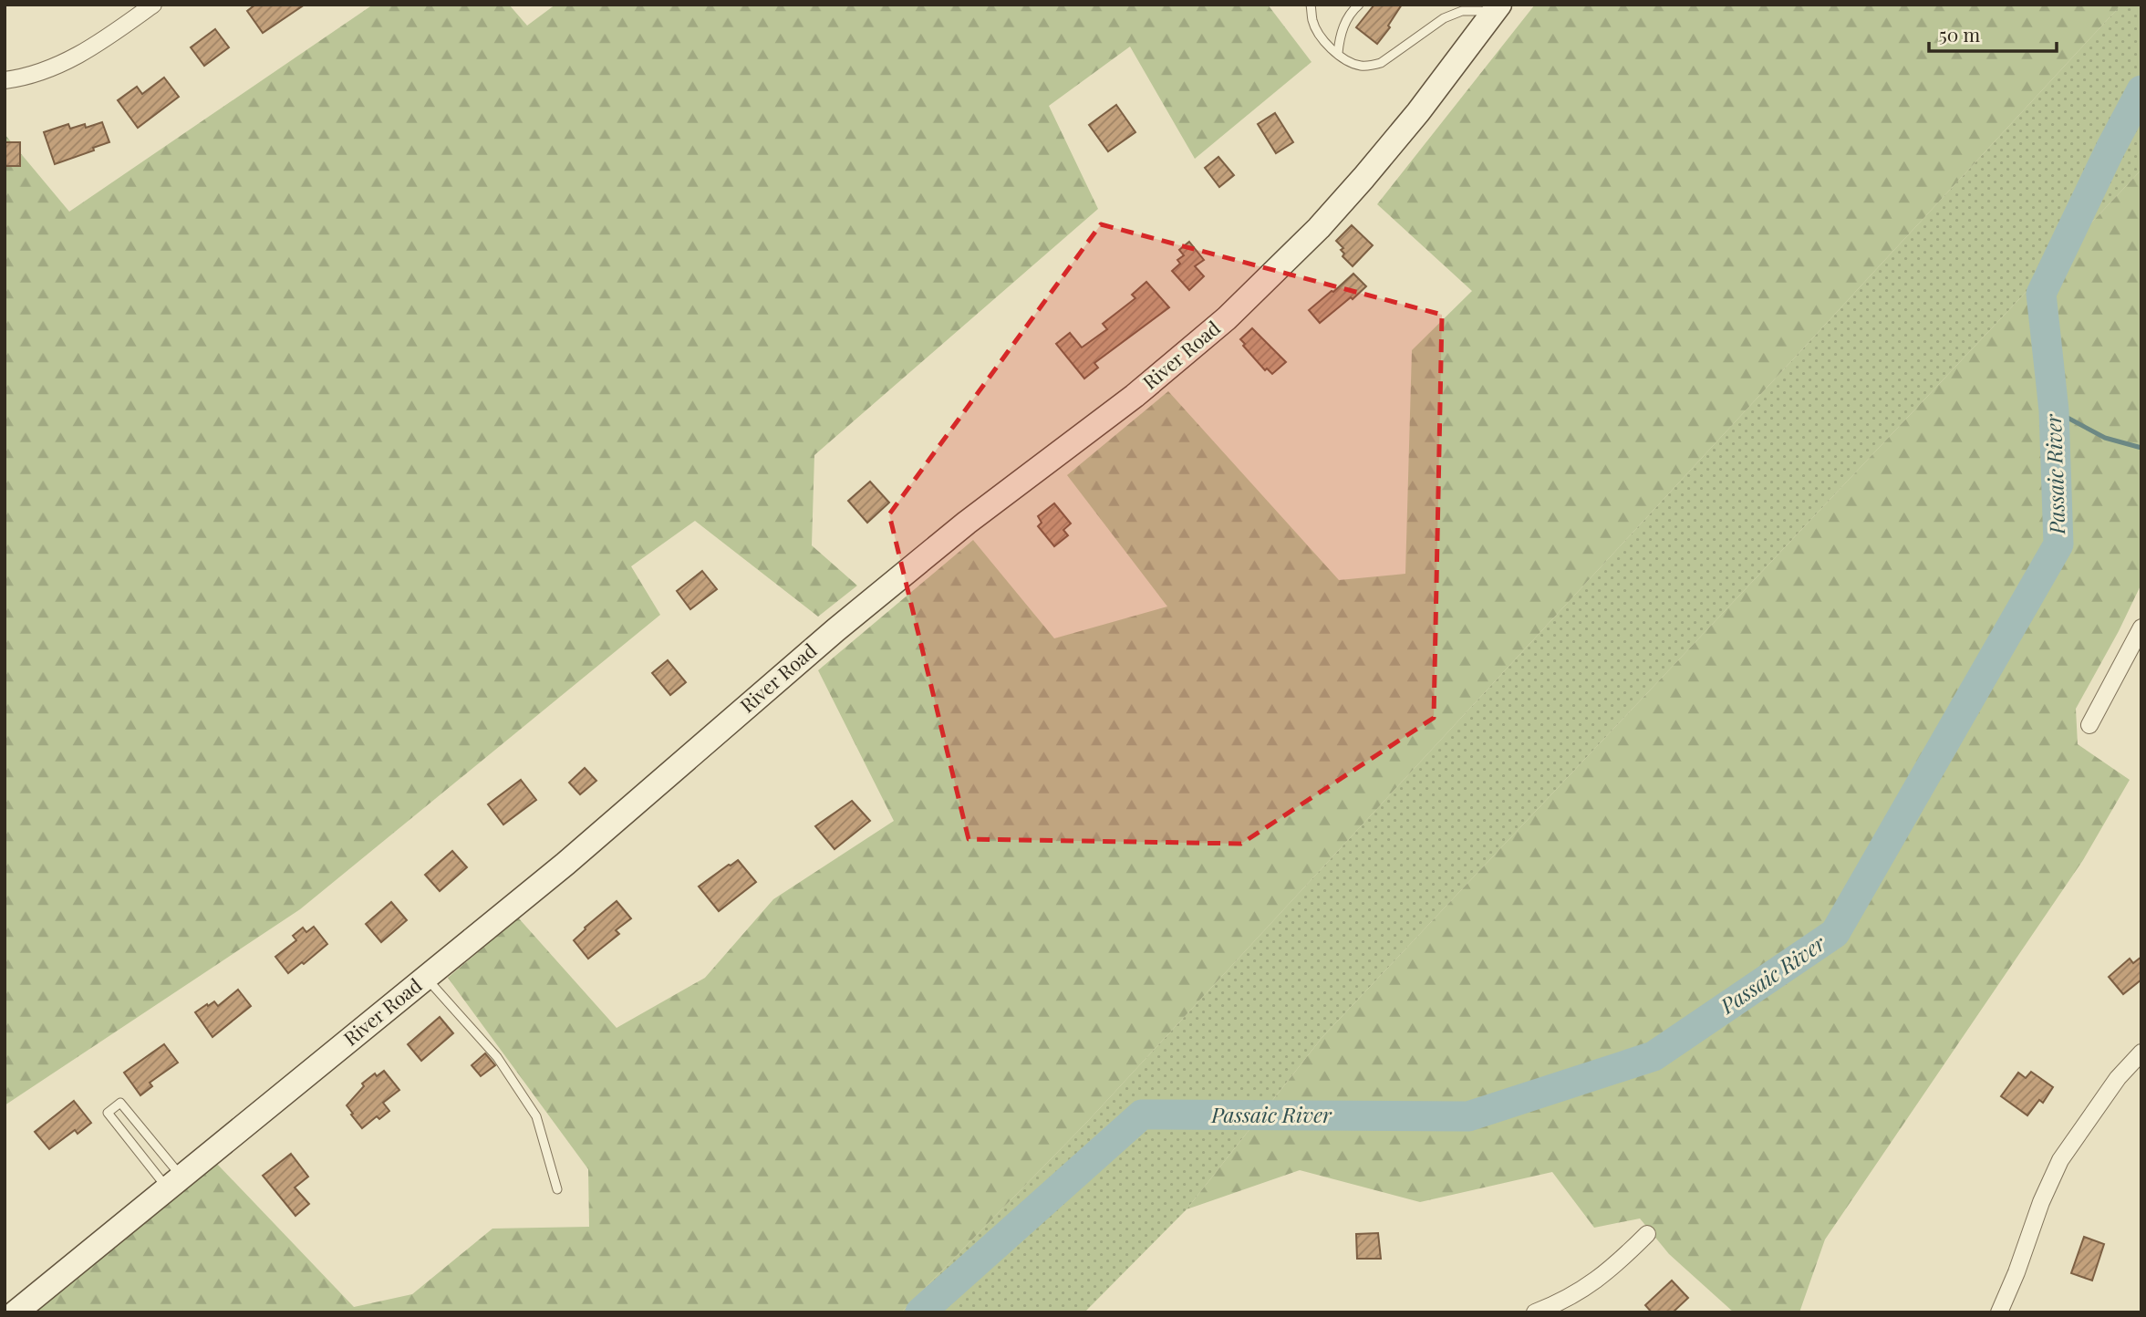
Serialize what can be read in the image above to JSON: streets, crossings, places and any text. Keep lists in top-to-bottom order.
{
  "streets": {
    "street": ["River Road"]
  },
  "water": ["Passaic River"],
  "scale_bar": "50 m"
}
